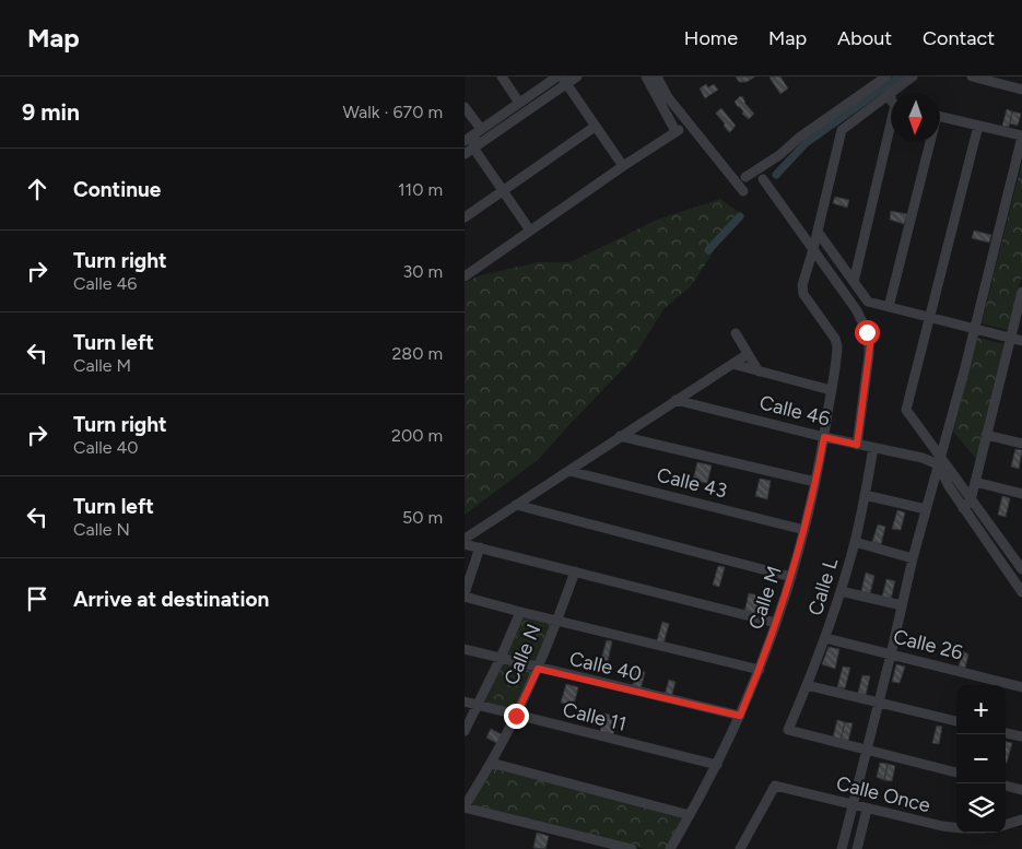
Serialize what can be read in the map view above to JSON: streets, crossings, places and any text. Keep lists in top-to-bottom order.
{
  "streets": {
    "street": [
      "Calle 46",
      "Calle 43",
      "Calle L",
      "Calle M",
      "Calle 26",
      "Calle N",
      "Calle 40",
      "Calle 11",
      "Calle Once"
    ]
  },
  "crossings": [
    ["Calle 46", "Calle L"],
    ["Calle 46", "Calle M"],
    ["Calle 43", "Calle M"],
    ["Calle L", "Calle 26"],
    ["Calle M", "Calle 40"],
    ["Calle M", "Calle 11"],
    ["Calle N", "Calle 40"],
    ["Calle N", "Calle 11"]
  ],
  "north": "bottom",
  "page": {
    "header": "Map",
    "nav": [
      "Home",
      "Map",
      "About",
      "Contact"
    ],
    "heading": ["9 min", "Walk · 670 m"],
    "list": [
      ["Continue", "110 m"],
      ["Turn right", "Calle 46", "30 m"],
      ["Turn left", "Calle M", "280 m"],
      ["Turn right", "Calle 40", "200 m"],
      ["Turn left", "Calle N", "50 m"],
      "Arrive at destination"
    ],
    "map_buttons": ["+", "−"]
  }
}
